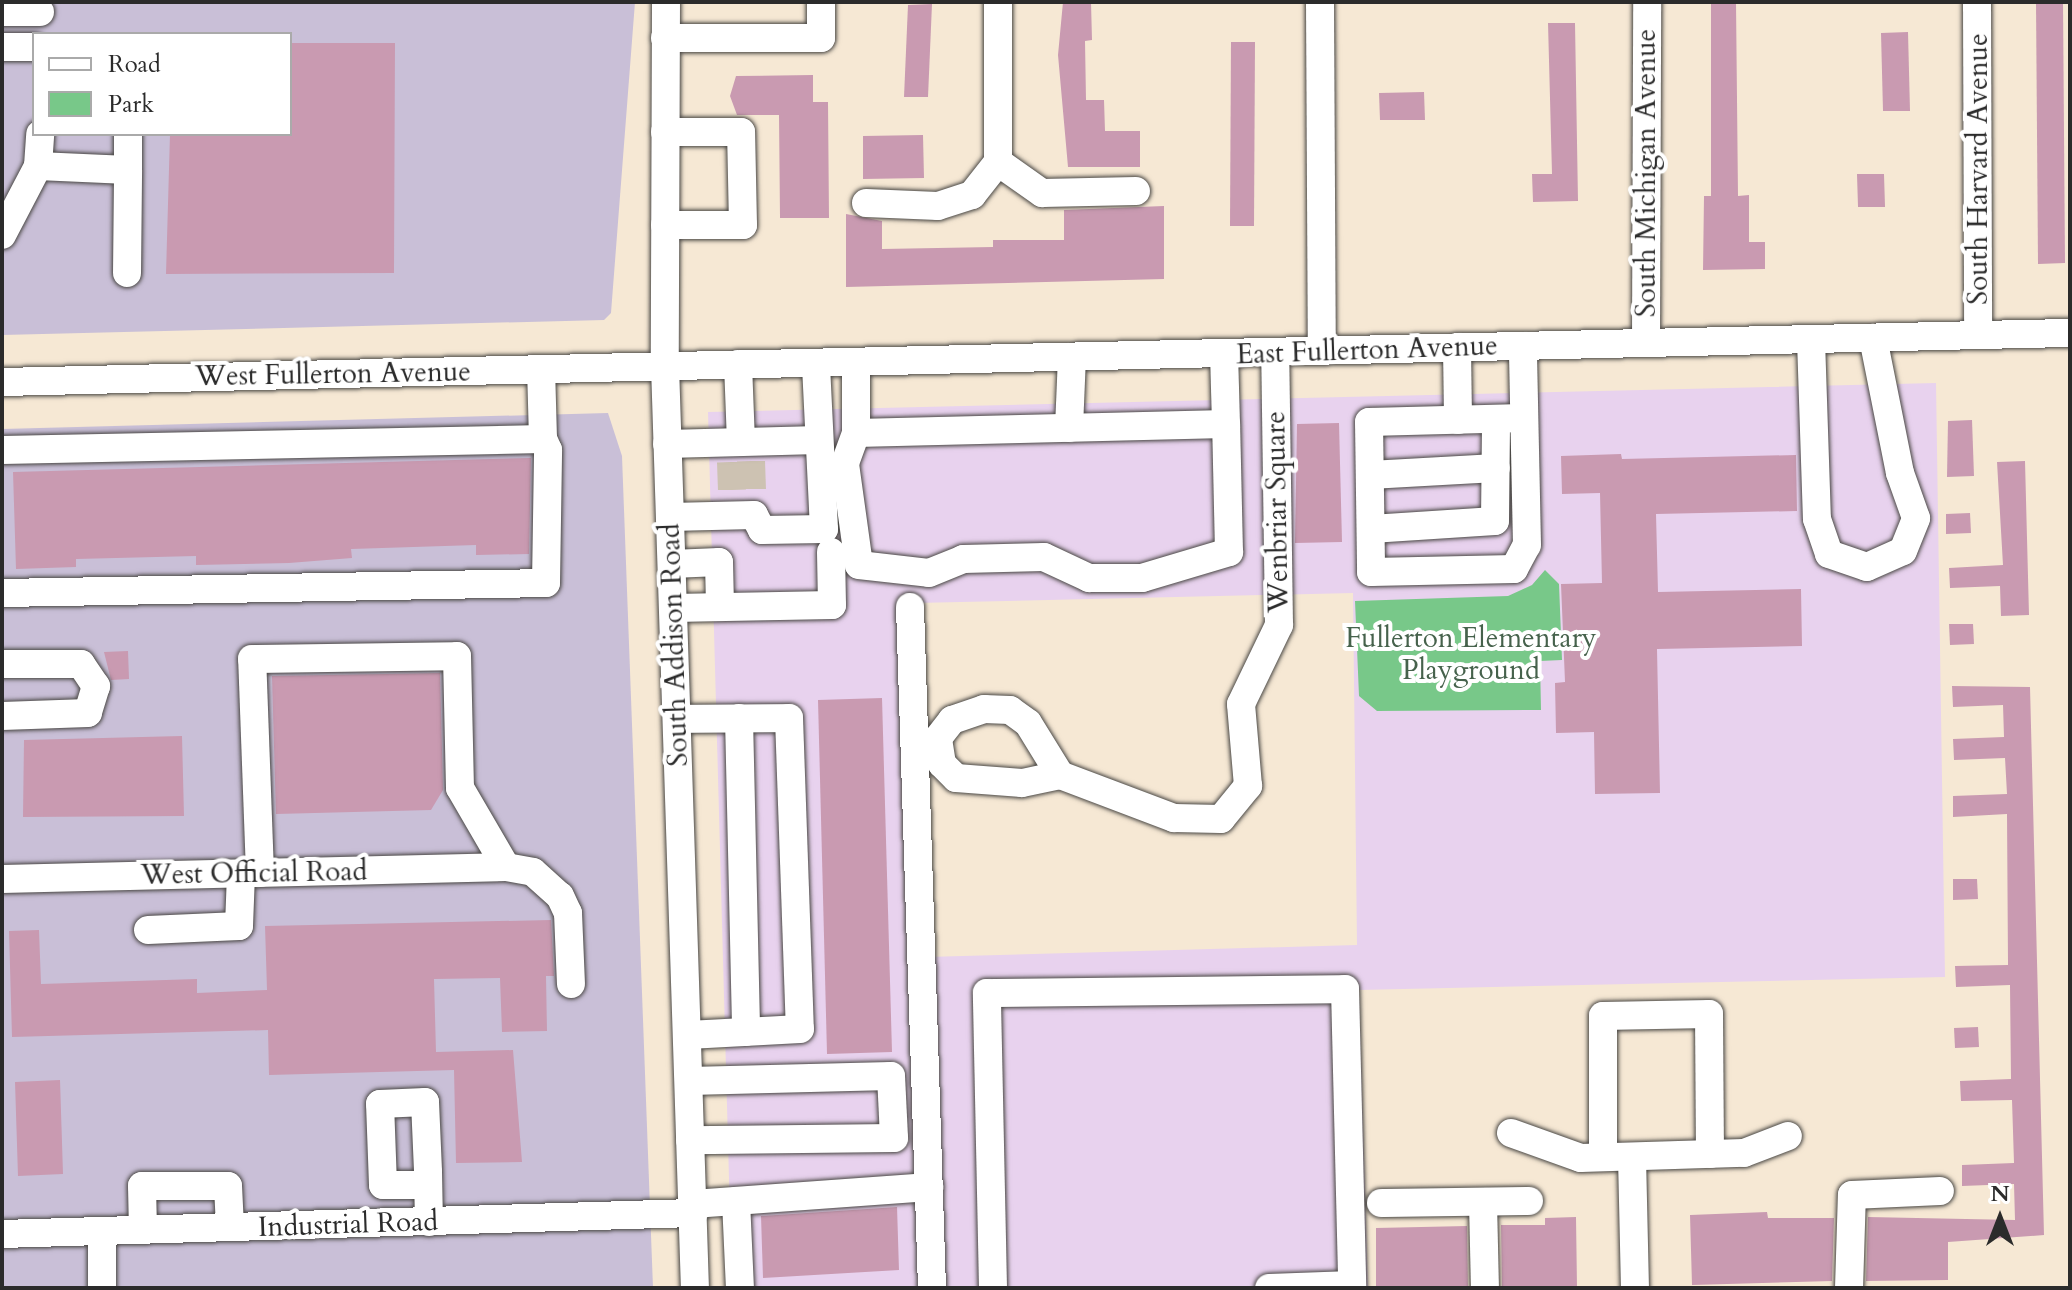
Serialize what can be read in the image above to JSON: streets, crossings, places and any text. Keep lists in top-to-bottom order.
{
  "streets": {
    "street": [
      "South Harvard Avenue",
      "South Michigan Avenue",
      "East Fullerton Avenue",
      "West Fullerton Avenue",
      "Wenbriar Square",
      "South Addison Road",
      "West Official Road",
      "Industrial Road"
    ]
  },
  "crossings": [
    ["South Harvard Avenue", "East Fullerton Avenue"],
    ["South Michigan Avenue", "East Fullerton Avenue"],
    ["East Fullerton Avenue", "West Fullerton Avenue"],
    ["East Fullerton Avenue", "Wenbriar Square"],
    ["East Fullerton Avenue", "South Addison Road"],
    ["West Fullerton Avenue", "South Addison Road"],
    ["South Addison Road", "Industrial Road"]
  ],
  "parks": ["Fullerton Elementary Playground"],
  "legend": ["Road", "Park"],
  "north": "top"
}
